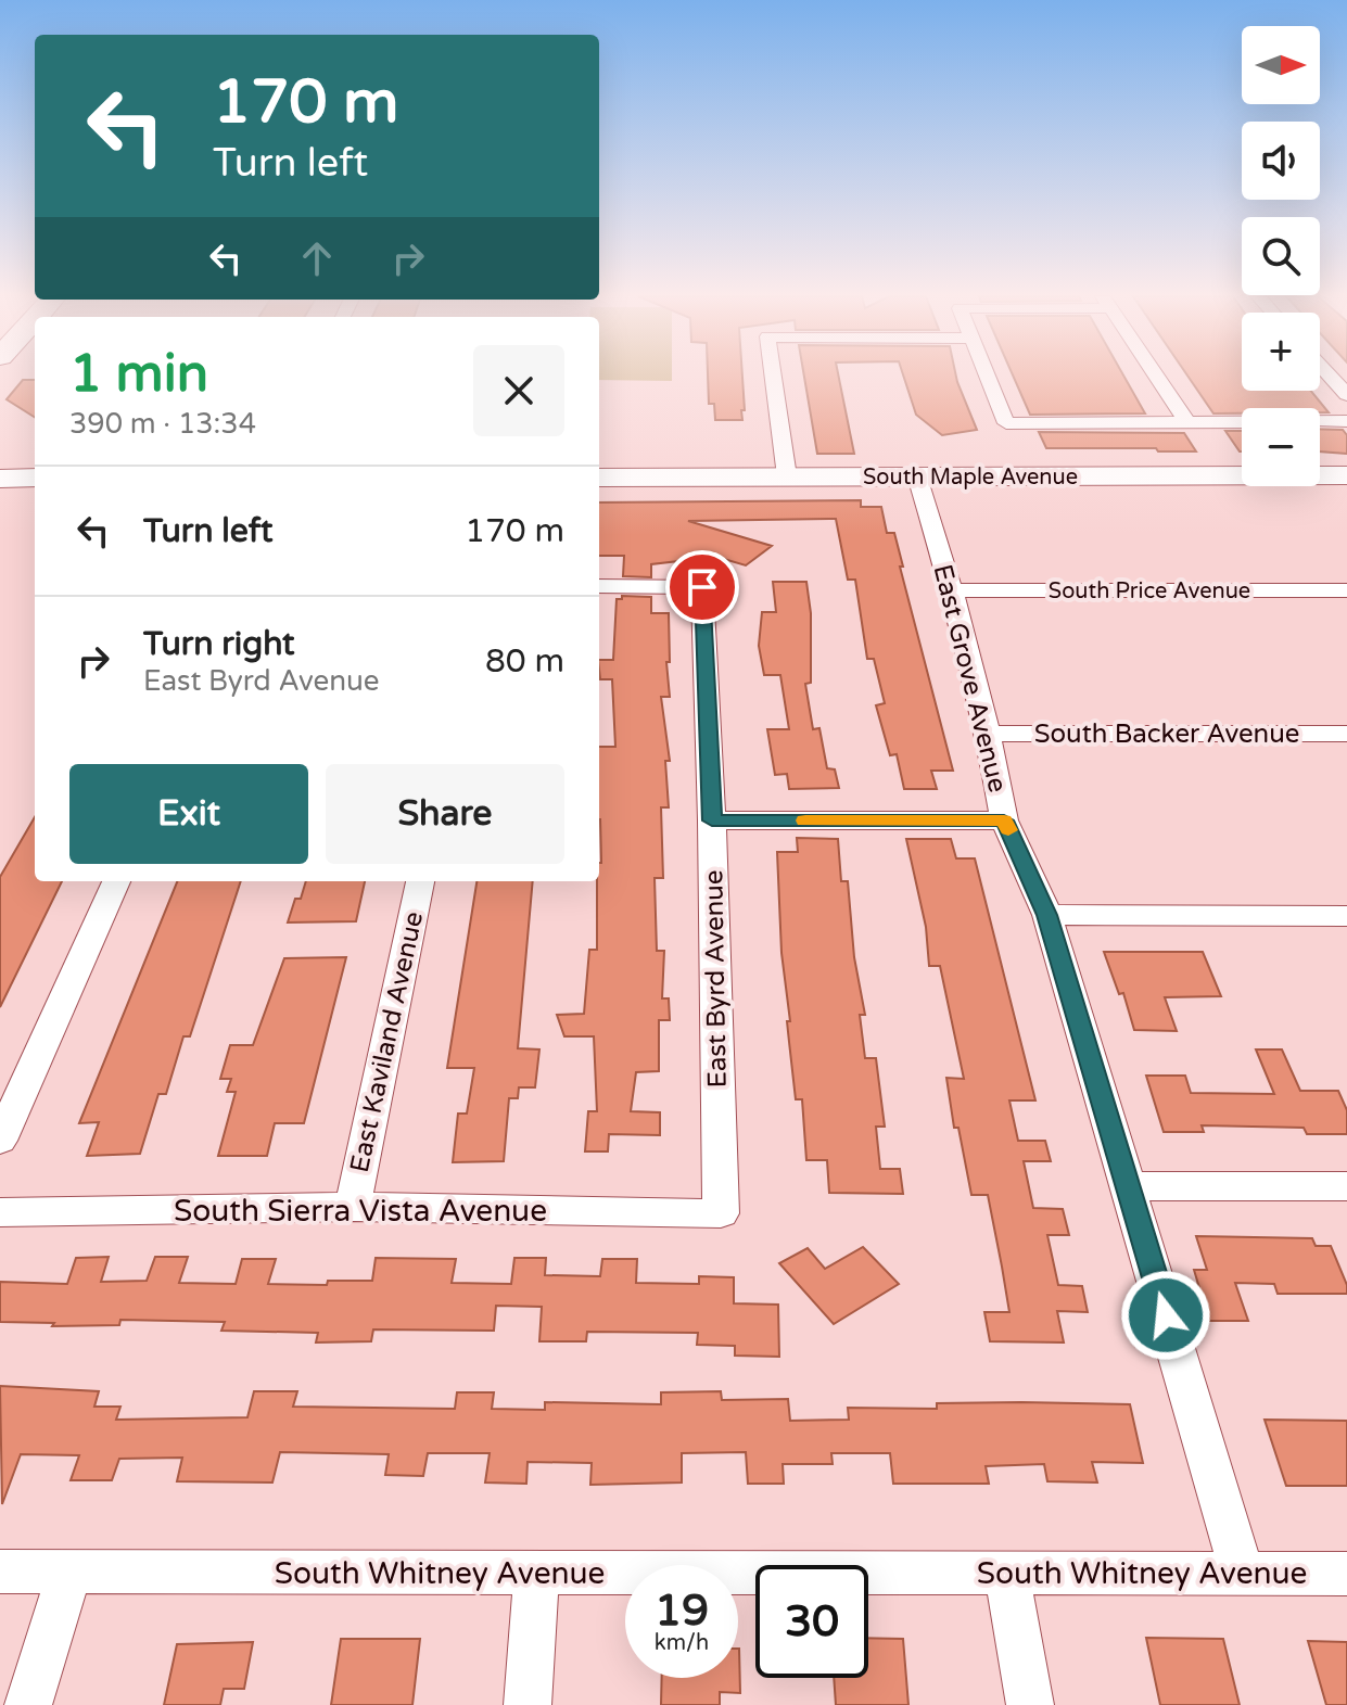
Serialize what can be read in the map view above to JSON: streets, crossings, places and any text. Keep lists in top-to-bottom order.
{
  "streets": {
    "main road": ["South Maple Avenue"],
    "street": [
      "South Price Avenue",
      "East Grove Avenue",
      "South Backer Avenue",
      "East Byrd Avenue",
      "East Kaviland Avenue",
      "South Sierra Vista Avenue",
      "South Whitney Avenue"
    ]
  },
  "crossings": [
    ["South Maple Avenue", "East Grove Avenue"],
    ["South Price Avenue", "East Grove Avenue"],
    ["East Grove Avenue", "South Backer Avenue"],
    ["East Grove Avenue", "South Whitney Avenue"],
    ["East Byrd Avenue", "South Sierra Vista Avenue"],
    ["East Kaviland Avenue", "South Sierra Vista Avenue"]
  ],
  "north": "right",
  "page": {
    "map_buttons": ["+", "−"],
    "turn": ["170 m", "Turn left"],
    "heading": ["1 min", "390 m · 13:34"],
    "list": [
      {
        "name": "Turn left",
        "value": "170 m"
      },
      {
        "name": "Turn right",
        "note": "East Byrd Avenue",
        "value": "80 m"
      }
    ],
    "buttons": ["Exit", "Share"],
    "speed": "19 km/h",
    "limit": "30"
  }
}
